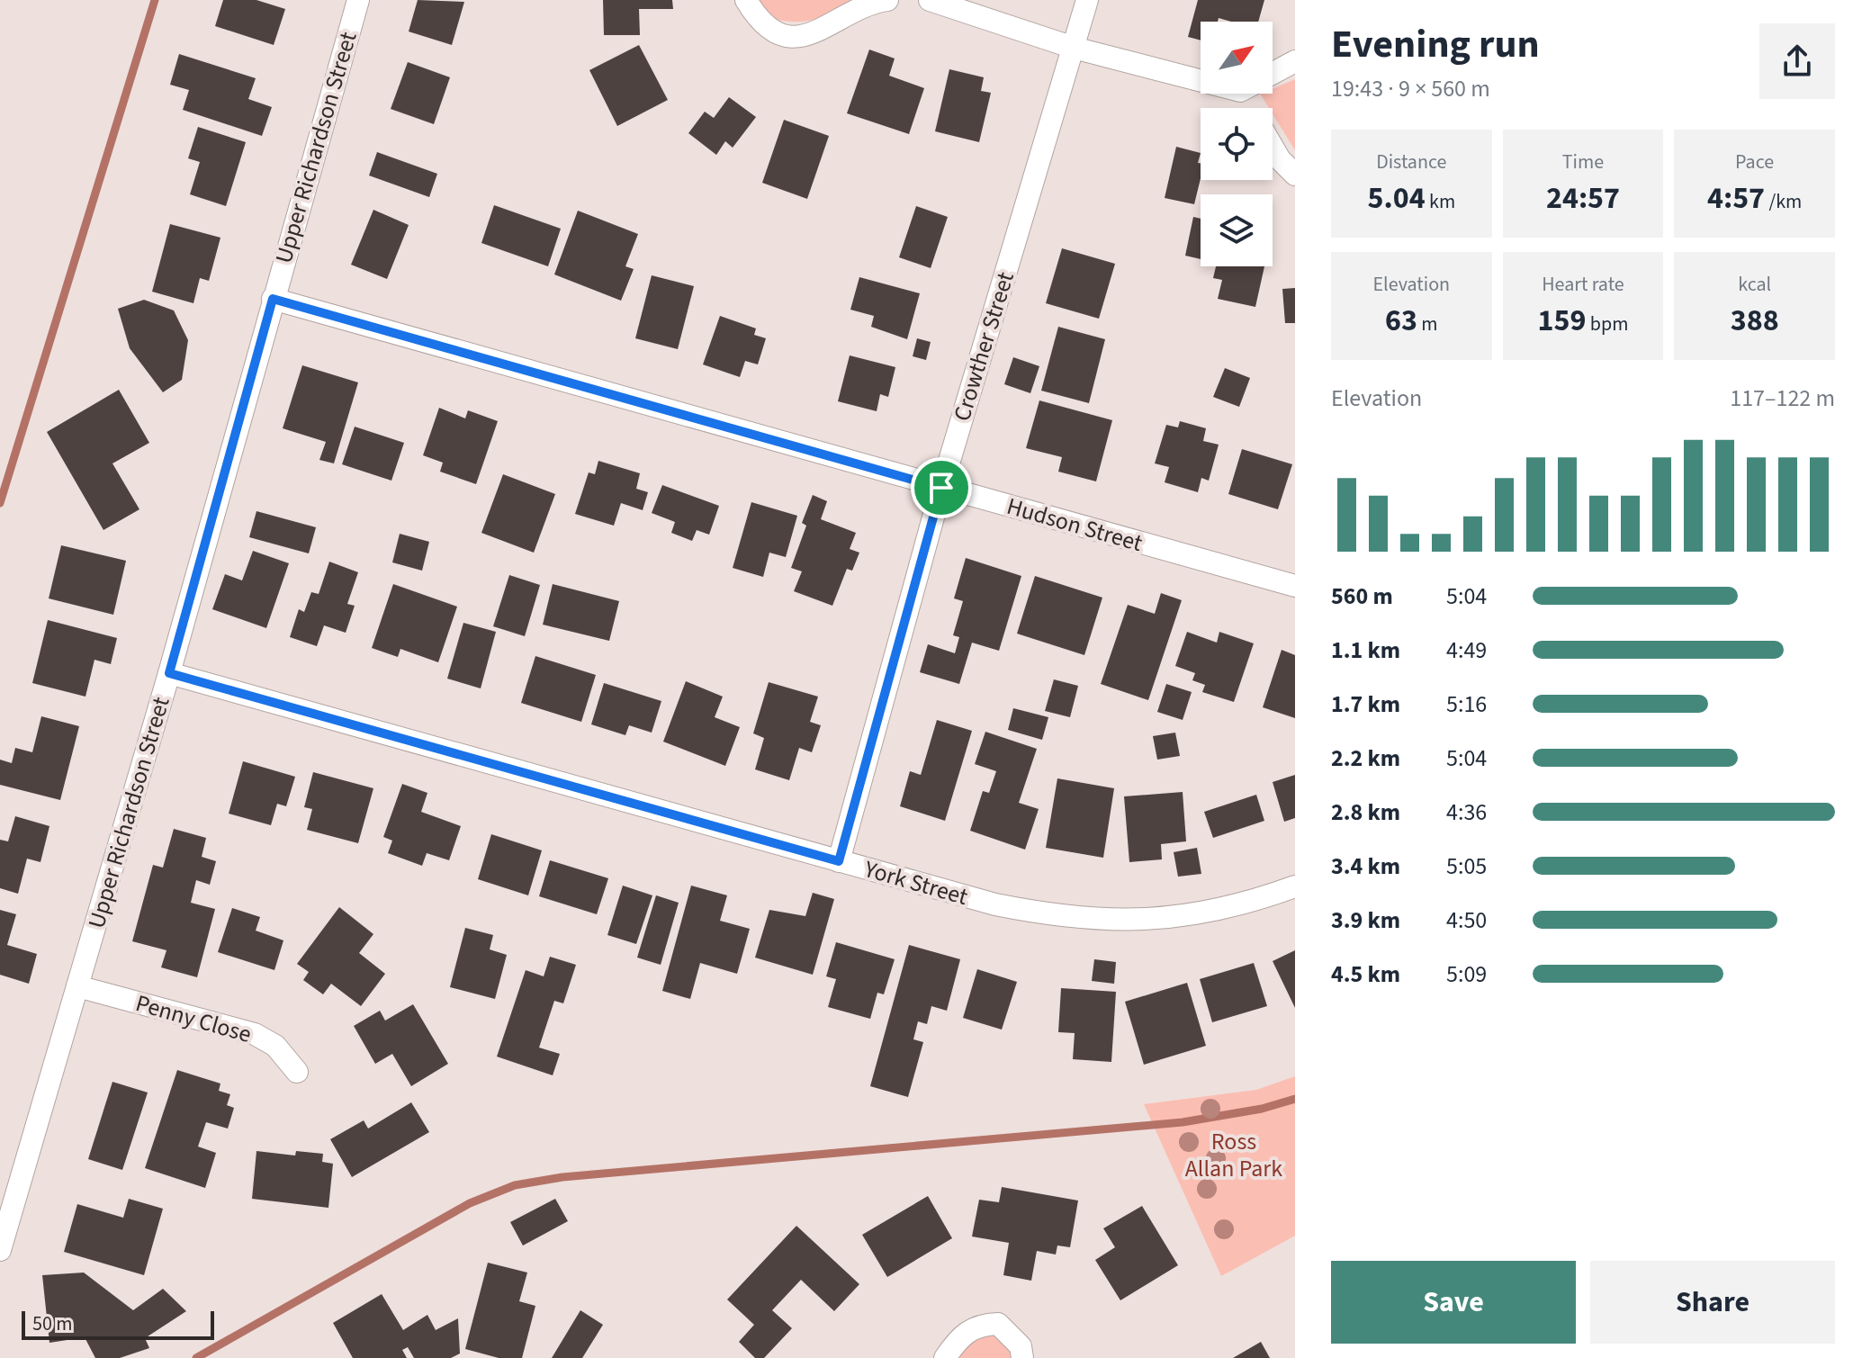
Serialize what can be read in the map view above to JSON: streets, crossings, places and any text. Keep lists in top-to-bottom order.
{
  "streets": {
    "street": [
      "Upper Richardson Street",
      "Crowther Street",
      "Hudson Street",
      "York Street",
      "Penny Close"
    ]
  },
  "crossings": [
    ["Upper Richardson Street", "Hudson Street"],
    ["Upper Richardson Street", "York Street"],
    ["Upper Richardson Street", "Penny Close"],
    ["Crowther Street", "Hudson Street"],
    ["Crowther Street", "York Street"]
  ],
  "parks": ["Ross Allan Park"],
  "scale_bar": "50 m",
  "north": "top right",
  "page": {
    "heading": ["Evening run", "19:43 · 9 × 560 m"],
    "stats": [
      ["Distance", "5.04 km"],
      ["Time", "24:57"],
      ["Pace", "4:57 /km"],
      ["Elevation", "63 m"],
      ["Heart rate", "159 bpm"],
      ["kcal", "388"]
    ],
    "chart": ["Elevation", "117–122 m"],
    "list": [
      {
        "name": "560 m",
        "note": "5:04"
      },
      {
        "name": "1.1 km",
        "note": "4:49"
      },
      {
        "name": "1.7 km",
        "note": "5:16"
      },
      {
        "name": "2.2 km",
        "note": "5:04"
      },
      {
        "name": "2.8 km",
        "note": "4:36"
      },
      {
        "name": "3.4 km",
        "note": "5:05"
      },
      {
        "name": "3.9 km",
        "note": "4:50"
      },
      {
        "name": "4.5 km",
        "note": "5:09"
      }
    ],
    "buttons": ["Save", "Share"],
    "scale": "50 m"
  }
}
